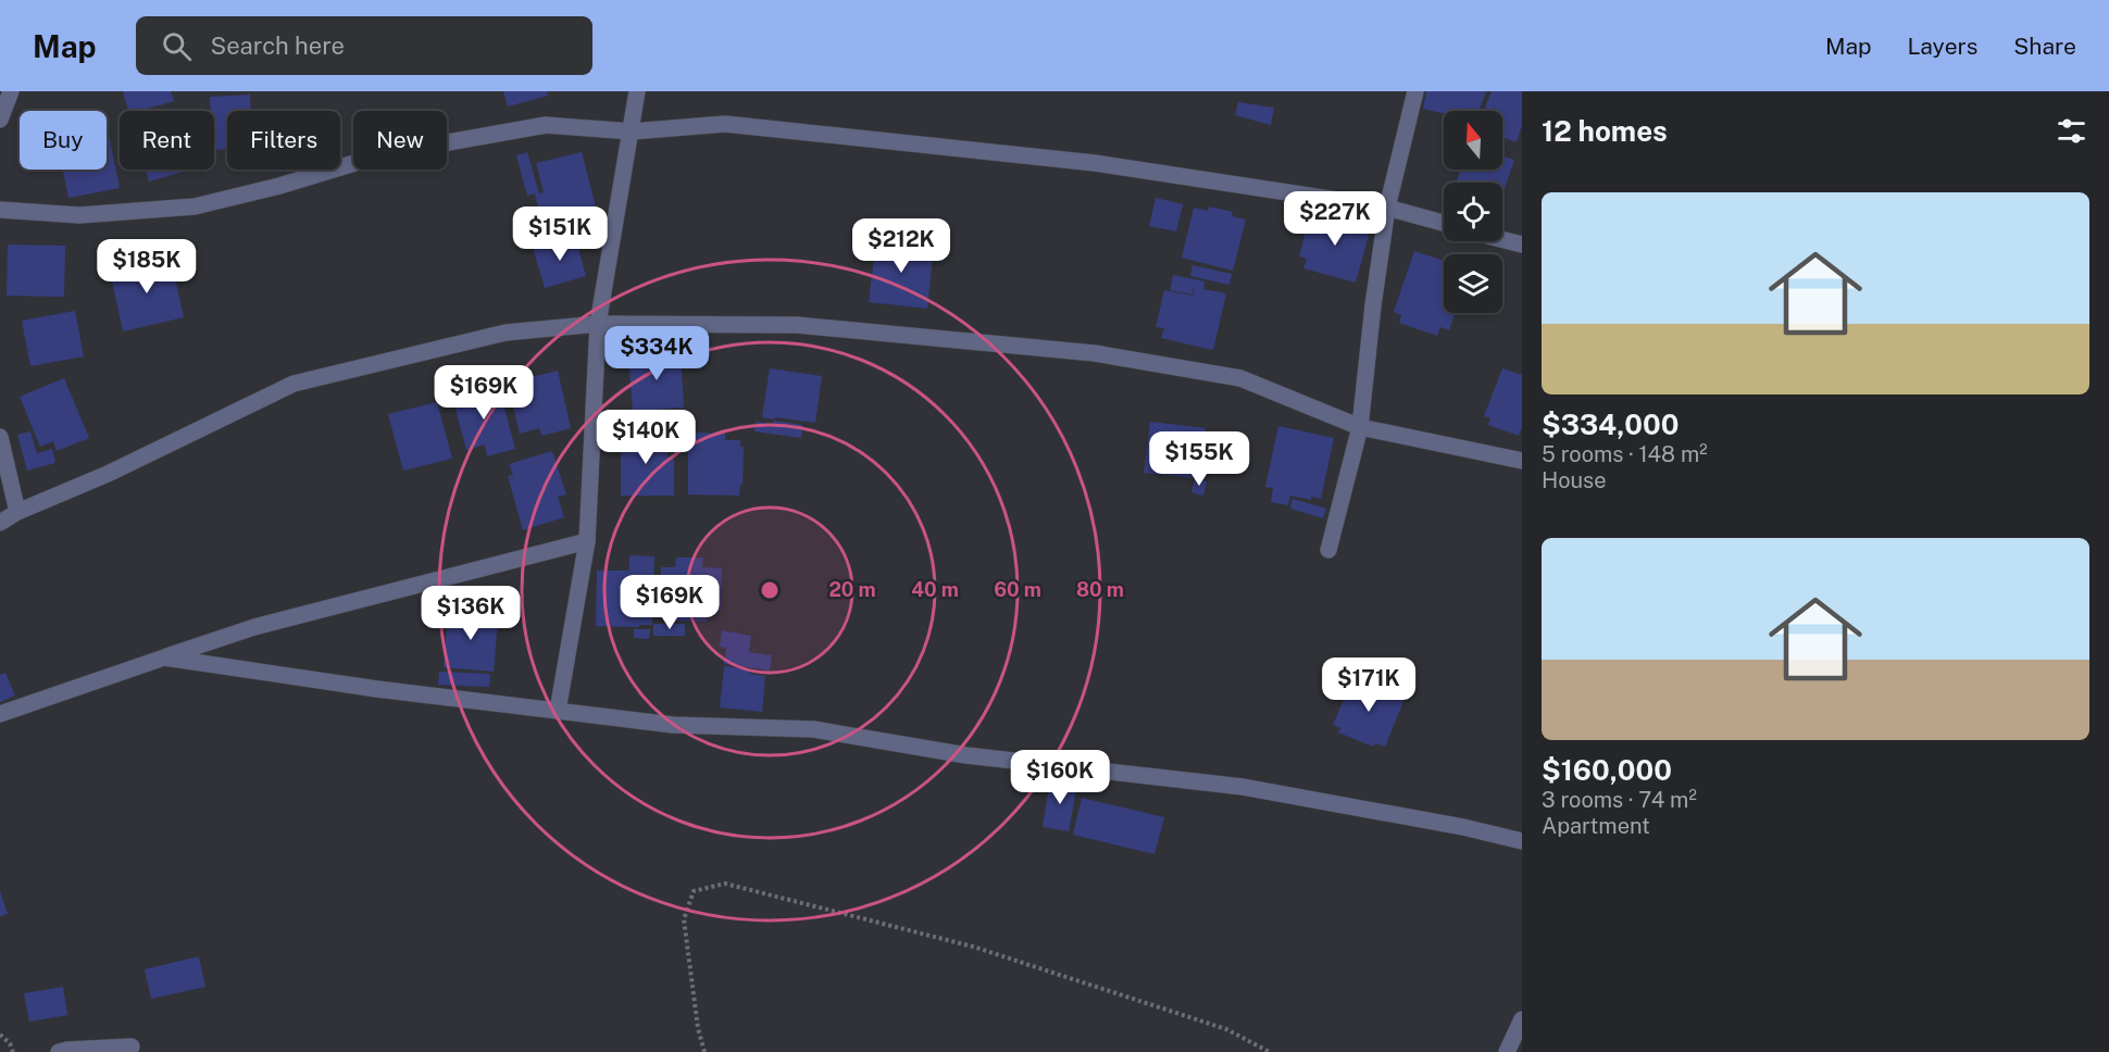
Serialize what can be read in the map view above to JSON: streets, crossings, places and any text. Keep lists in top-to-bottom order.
{
  "north": "top",
  "page": {
    "header": "Map",
    "search": "Search here",
    "nav": ["Map", "Layers", "Share"],
    "heading": "12 homes",
    "chip": [
      "Buy",
      "Rent",
      "Filters",
      "New"
    ],
    "list": [
      {
        "name": "$334,000",
        "note": "5 rooms · 148 m² · House"
      },
      {
        "name": "$160,000",
        "note": "3 rooms · 74 m² · Apartment"
      }
    ],
    "price": [
      "$227K",
      "$151K",
      "$212K",
      "$185K",
      "$334K",
      "$169K",
      "$140K",
      "$155K",
      "$169K",
      "$136K",
      "$171K",
      "$160K"
    ]
  },
  "rings": [
    "20 m",
    "40 m",
    "60 m",
    "80 m"
  ]
}
